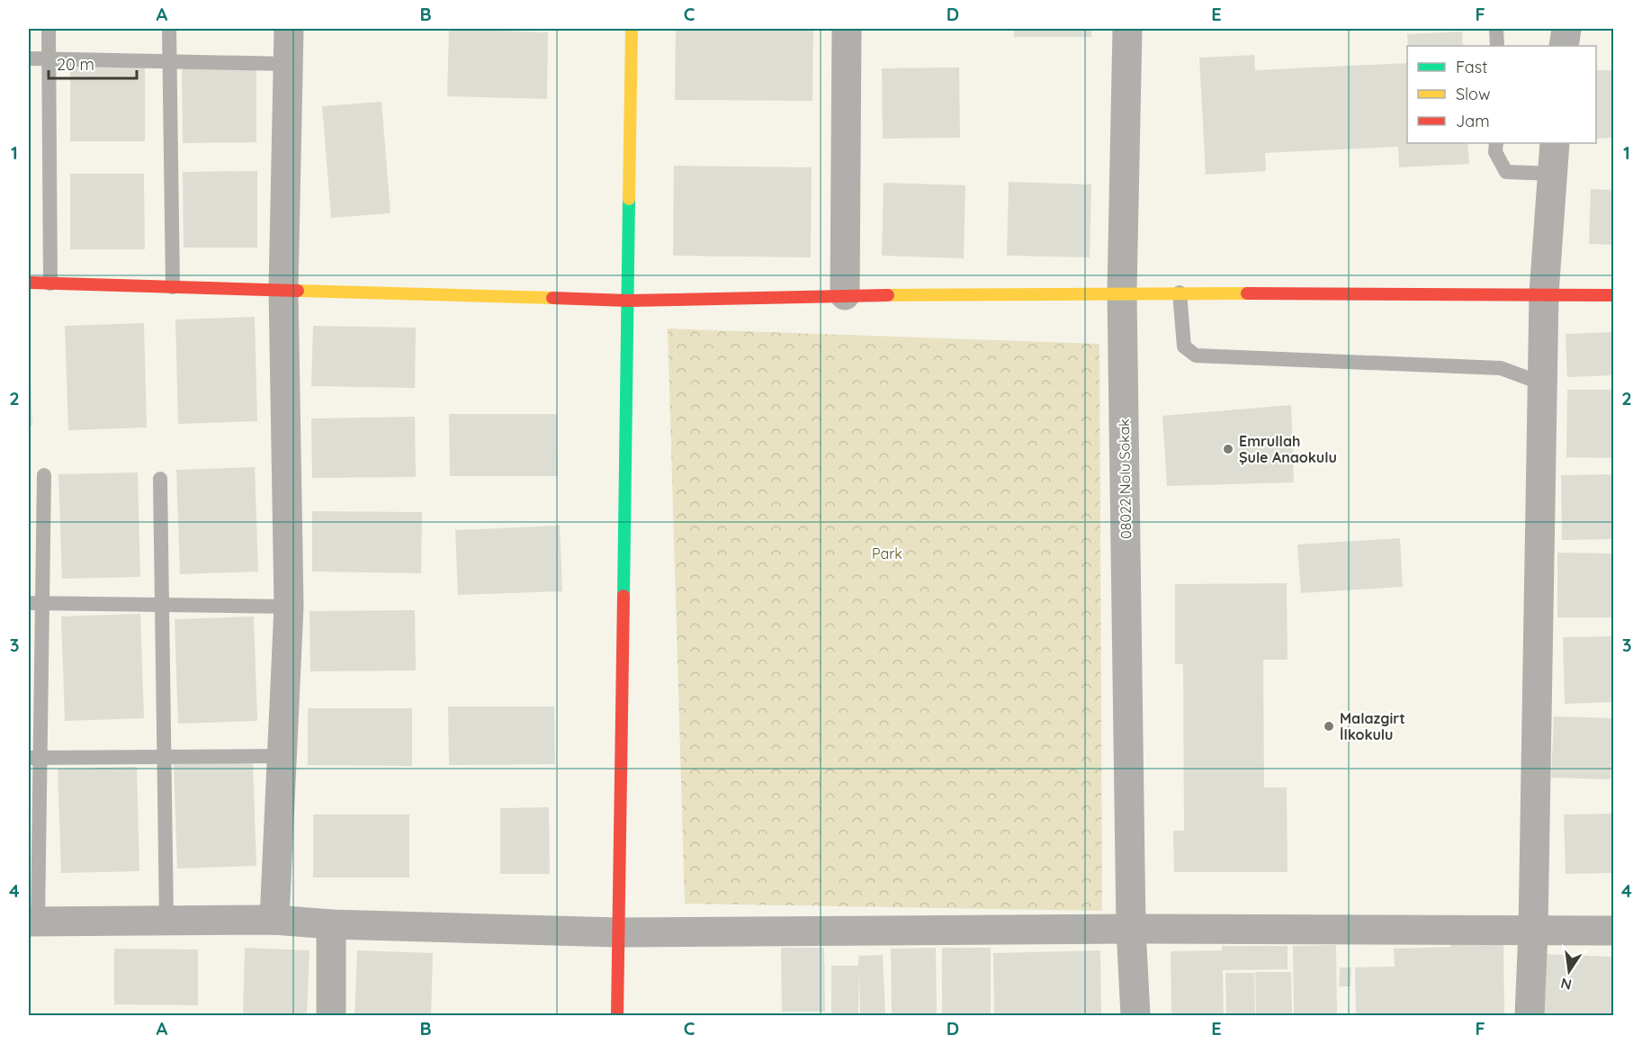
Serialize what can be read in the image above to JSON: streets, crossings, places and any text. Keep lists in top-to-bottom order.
{
  "streets": {
    "street": ["08022 Nolu Sokak"]
  },
  "parks": ["Park"],
  "places": ["Emrullah Şule Anaokulu", "Malazgirt İlkokulu"],
  "legend": ["Fast", "Slow", "Jam"],
  "scale_bar": "20 m",
  "north": "bottom",
  "grid": {
    "columns": [
      "A",
      "B",
      "C",
      "D",
      "E",
      "F"
    ],
    "rows": [
      "1",
      "2",
      "3",
      "4"
    ]
  }
}
